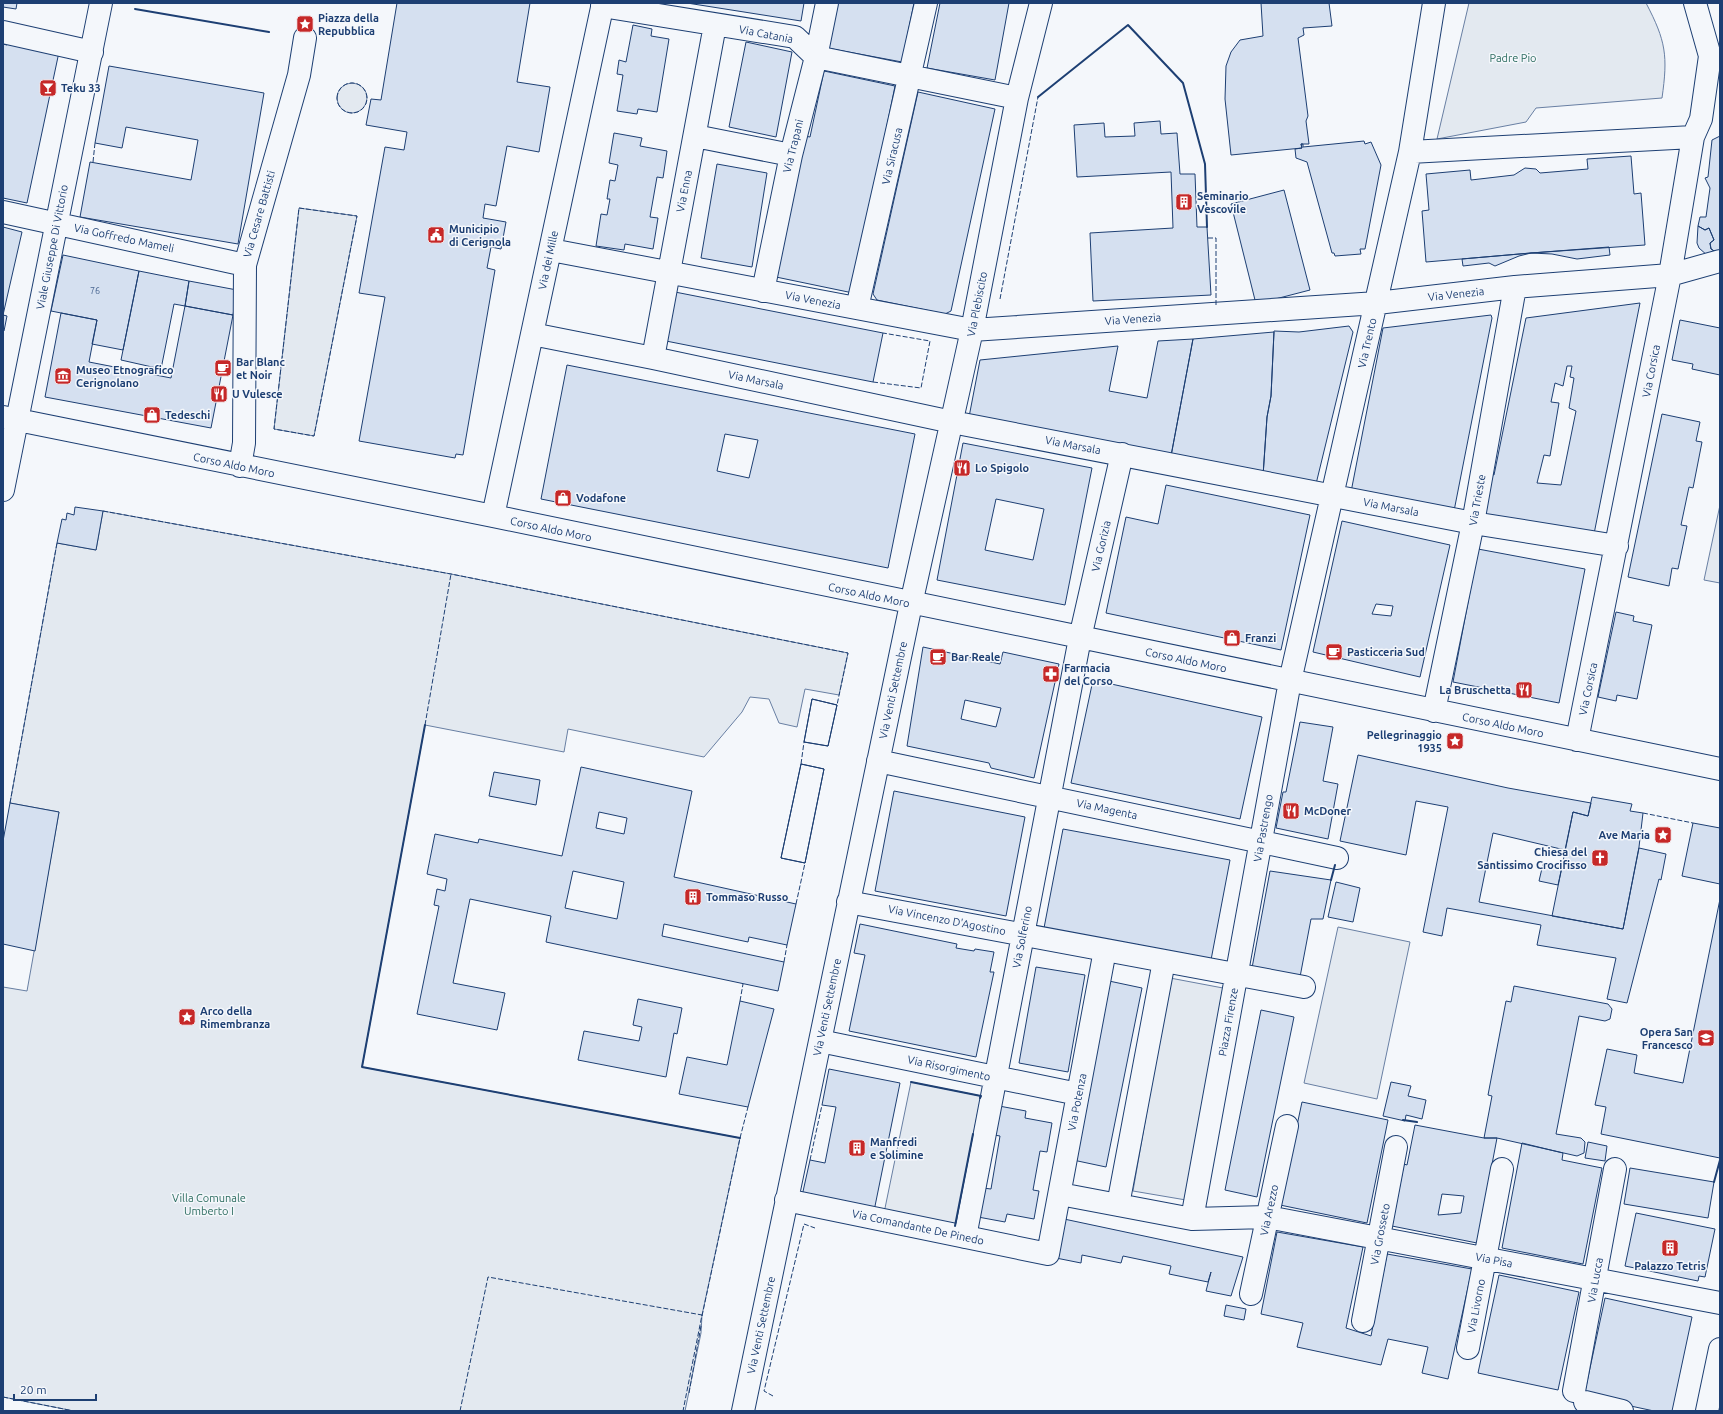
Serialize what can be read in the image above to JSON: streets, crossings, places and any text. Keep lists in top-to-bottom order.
{
  "streets": {
    "street": [
      "Via Catania",
      "Via Trapani",
      "Via Siracusa",
      "Via Enna",
      "Via Cesare Battisti",
      "Via Goffredo Mameli",
      "Viale Giuseppe Di Vittorio",
      "Via dei Mille",
      "Via Venezia",
      "Via Plebiscito",
      "Via Trento",
      "Via Corsica",
      "Via Marsala",
      "Corso Aldo Moro",
      "Via Trieste",
      "Via Gorizia",
      "Via Venti Settembre",
      "Via Magenta",
      "Via Pastrengo",
      "Via Vincenzo D'Agostino",
      "Via Solferino",
      "Piazza Firenze",
      "Via Risorgimento",
      "Via Potenza",
      "Via Arezzo",
      "Via Comandante De Pinedo",
      "Via Grosseto",
      "Via Pisa",
      "Via Lucca",
      "Via Livorno"
    ]
  },
  "crossings": [
    ["Via Catania", "Via Trapani"],
    ["Via Catania", "Via Enna"],
    ["Via Catania", "Via dei Mille"],
    ["Via Trapani", "Via Venezia"],
    ["Via Siracusa", "Via Venezia"],
    ["Via Enna", "Via Venezia"],
    ["Via Enna", "Via Marsala"],
    ["Via Cesare Battisti", "Via Goffredo Mameli"],
    ["Via Cesare Battisti", "Corso Aldo Moro"],
    ["Via Goffredo Mameli", "Viale Giuseppe Di Vittorio"],
    ["Viale Giuseppe Di Vittorio", "Corso Aldo Moro"],
    ["Via dei Mille", "Via Venezia"],
    ["Via dei Mille", "Via Marsala"],
    ["Via dei Mille", "Corso Aldo Moro"],
    ["Via Venezia", "Via Plebiscito"],
    ["Via Venezia", "Via Trento"],
    ["Via Venezia", "Via Corsica"],
    ["Via Venezia", "Via Trieste"],
    ["Via Plebiscito", "Via Marsala"],
    ["Via Plebiscito", "Corso Aldo Moro"],
    ["Via Plebiscito", "Via Venti Settembre"],
    ["Via Trento", "Via Marsala"],
    ["Via Trento", "Corso Aldo Moro"],
    ["Via Trento", "Via Pastrengo"],
    ["Via Corsica", "Via Marsala"],
    ["Via Corsica", "Corso Aldo Moro"],
    ["Via Marsala", "Via Trieste"],
    ["Via Marsala", "Via Gorizia"],
    ["Corso Aldo Moro", "Via Trieste"],
    ["Corso Aldo Moro", "Via Gorizia"],
    ["Corso Aldo Moro", "Via Venti Settembre"],
    ["Corso Aldo Moro", "Via Pastrengo"],
    ["Corso Aldo Moro", "Via Solferino"],
    ["Via Gorizia", "Via Solferino"],
    ["Via Venti Settembre", "Via Magenta"],
    ["Via Venti Settembre", "Via Vincenzo D'Agostino"],
    ["Via Venti Settembre", "Via Risorgimento"],
    ["Via Venti Settembre", "Via Comandante De Pinedo"],
    ["Via Magenta", "Via Pastrengo"],
    ["Via Magenta", "Via Solferino"],
    ["Via Pastrengo", "Piazza Firenze"],
    ["Via Vincenzo D'Agostino", "Via Solferino"],
    ["Via Vincenzo D'Agostino", "Piazza Firenze"],
    ["Via Vincenzo D'Agostino", "Via Potenza"],
    ["Via Solferino", "Via Risorgimento"],
    ["Via Solferino", "Via Comandante De Pinedo"],
    ["Piazza Firenze", "Via Pisa"],
    ["Via Risorgimento", "Via Potenza"],
    ["Via Potenza", "Via Comandante De Pinedo"],
    ["Via Arezzo", "Via Pisa"],
    ["Via Grosseto", "Via Pisa"],
    ["Via Pisa", "Via Lucca"],
    ["Via Pisa", "Via Livorno"]
  ],
  "parks": ["Padre Pio", "Villa Comunale Umberto I"],
  "places": {
    "place": [
      "Piazza della Repubblica",
      "Pellegrinaggio 1935",
      "Ave Maria",
      "Arco della Rimembranza"
    ],
    "bar": ["Teku 33"],
    "building": [
      "Seminario Vescovile",
      "Tommaso Russo",
      "Manfredi e Solimine",
      "Palazzo Tetris"
    ],
    "public building": ["Municipio di Cerignola"],
    "cafe": ["Bar Blanc et Noir", "Pasticceria Sud", "Bar Reale"],
    "museum": ["Museo Etnografico Cerignolano"],
    "restaurant": [
      "U Vulesce",
      "Lo Spigolo",
      "La Bruschetta",
      "McDoner"
    ],
    "shop": ["Tedeschi", "Vodafone", "Franzi"],
    "pharmacy": ["Farmacia del Corso"],
    "church": ["Chiesa del Santissimo Crocifisso"],
    "school or university": ["Opera San Francesco"]
  },
  "house_numbers": ["76"],
  "scale_bar": "20 m"
}
